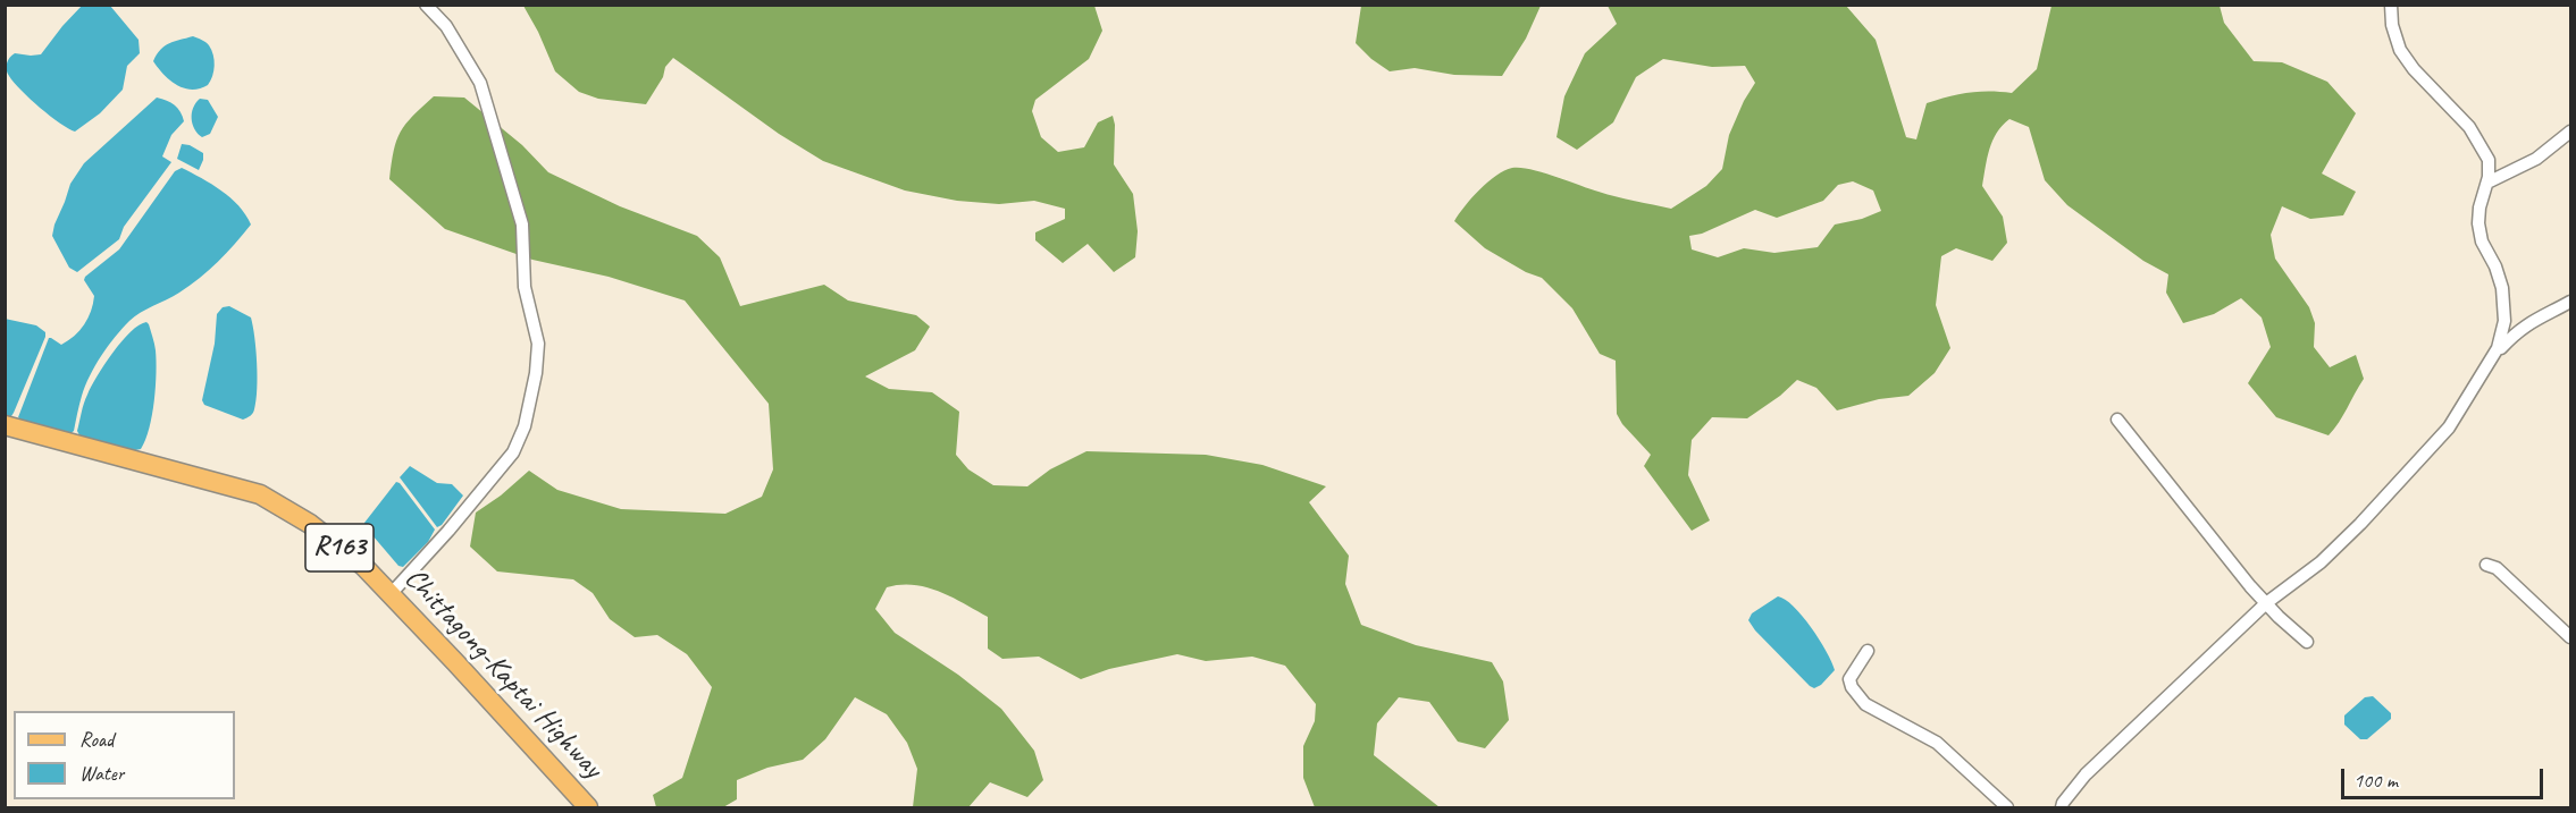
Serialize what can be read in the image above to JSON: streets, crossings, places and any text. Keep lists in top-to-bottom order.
{
  "streets": {
    "main road": ["R163", "Chittagong-Kaptai Highway"]
  },
  "legend": ["Road", "Water"],
  "scale_bar": "100 m"
}
